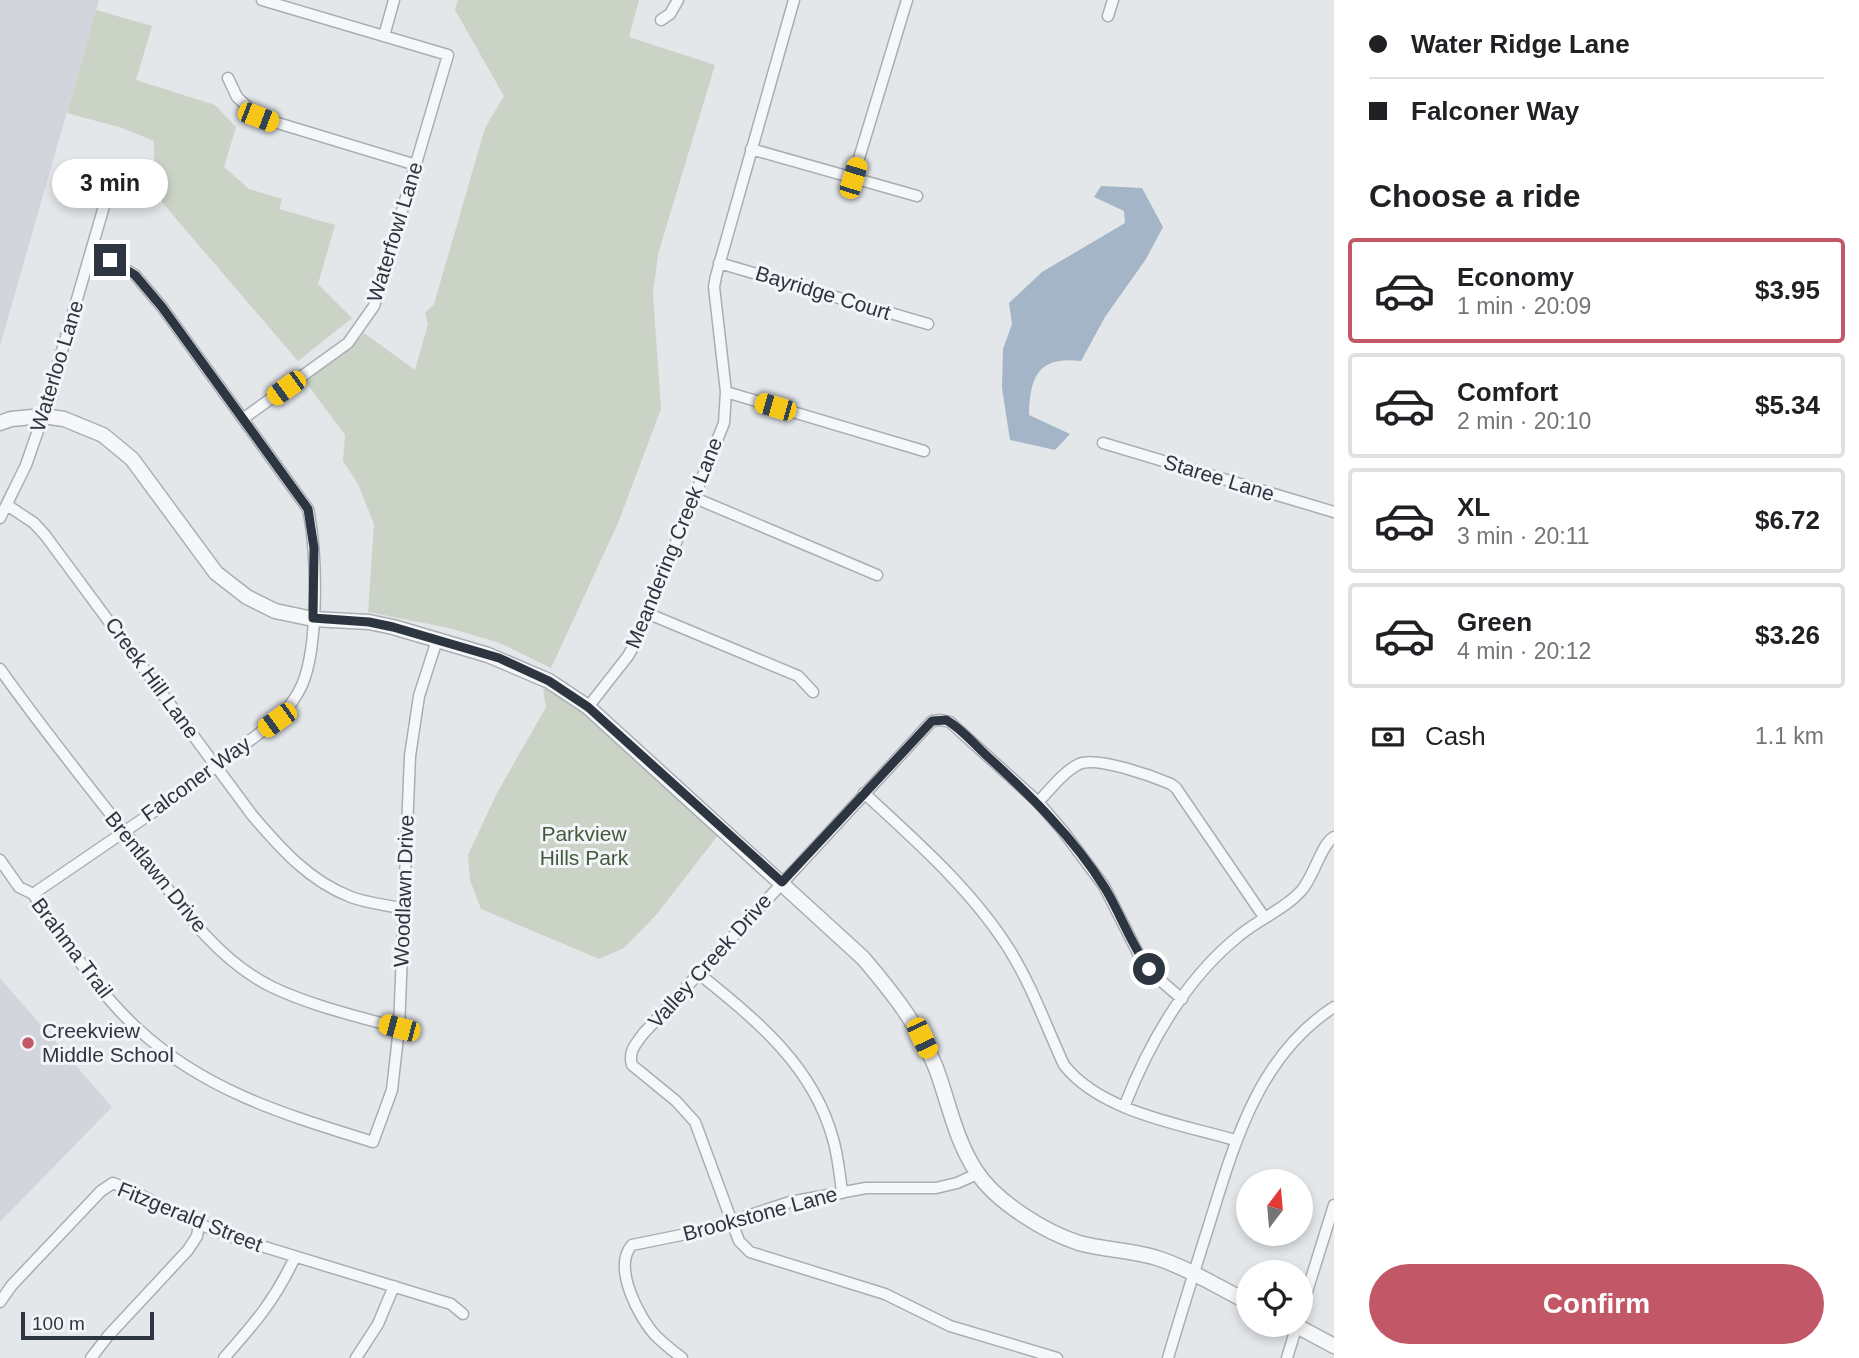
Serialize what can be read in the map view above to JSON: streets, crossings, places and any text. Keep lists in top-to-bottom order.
{
  "streets": {
    "street": [
      "Waterfowl Lane",
      "Bayridge Court",
      "Waterloo Lane",
      "Staree Lane",
      "Meandering Creek Lane",
      "Creek Hill Lane",
      "Falconer Way",
      "Brentlawn Drive",
      "Woodlawn Drive",
      "Brahma Trail",
      "Valley Creek Drive",
      "Brookstone Lane",
      "Fitzgerald Street"
    ]
  },
  "crossings": [
    ["Waterfowl Lane", "Falconer Way"],
    ["Bayridge Court", "Meandering Creek Lane"],
    ["Waterloo Lane", "Creek Hill Lane"],
    ["Waterloo Lane", "Falconer Way"],
    ["Creek Hill Lane", "Falconer Way"],
    ["Creek Hill Lane", "Woodlawn Drive"],
    ["Falconer Way", "Brentlawn Drive"],
    ["Falconer Way", "Brahma Trail"],
    ["Brentlawn Drive", "Woodlawn Drive"],
    ["Woodlawn Drive", "Brahma Trail"],
    ["Valley Creek Drive", "Brookstone Lane"]
  ],
  "parks": ["Parkview Hills Park"],
  "places": ["Creekview Middle School"],
  "scale_bar": "100 m",
  "north": "top",
  "page": {
    "banner": ["Water Ridge Lane", "Falconer Way"],
    "heading": "Choose a ride",
    "bubble": "3 min",
    "list": [
      {
        "name": "Economy",
        "note": "1 min · 20:09",
        "value": "$3.95"
      },
      {
        "name": "Comfort",
        "note": "2 min · 20:10",
        "value": "$5.34"
      },
      {
        "name": "XL",
        "note": "3 min · 20:11",
        "value": "$6.72"
      },
      {
        "name": "Green",
        "note": "4 min · 20:12",
        "value": "$3.26"
      }
    ],
    "pay": ["Cash", "1.1 km"],
    "buttons": "Confirm",
    "scale": "100 m"
  }
}
